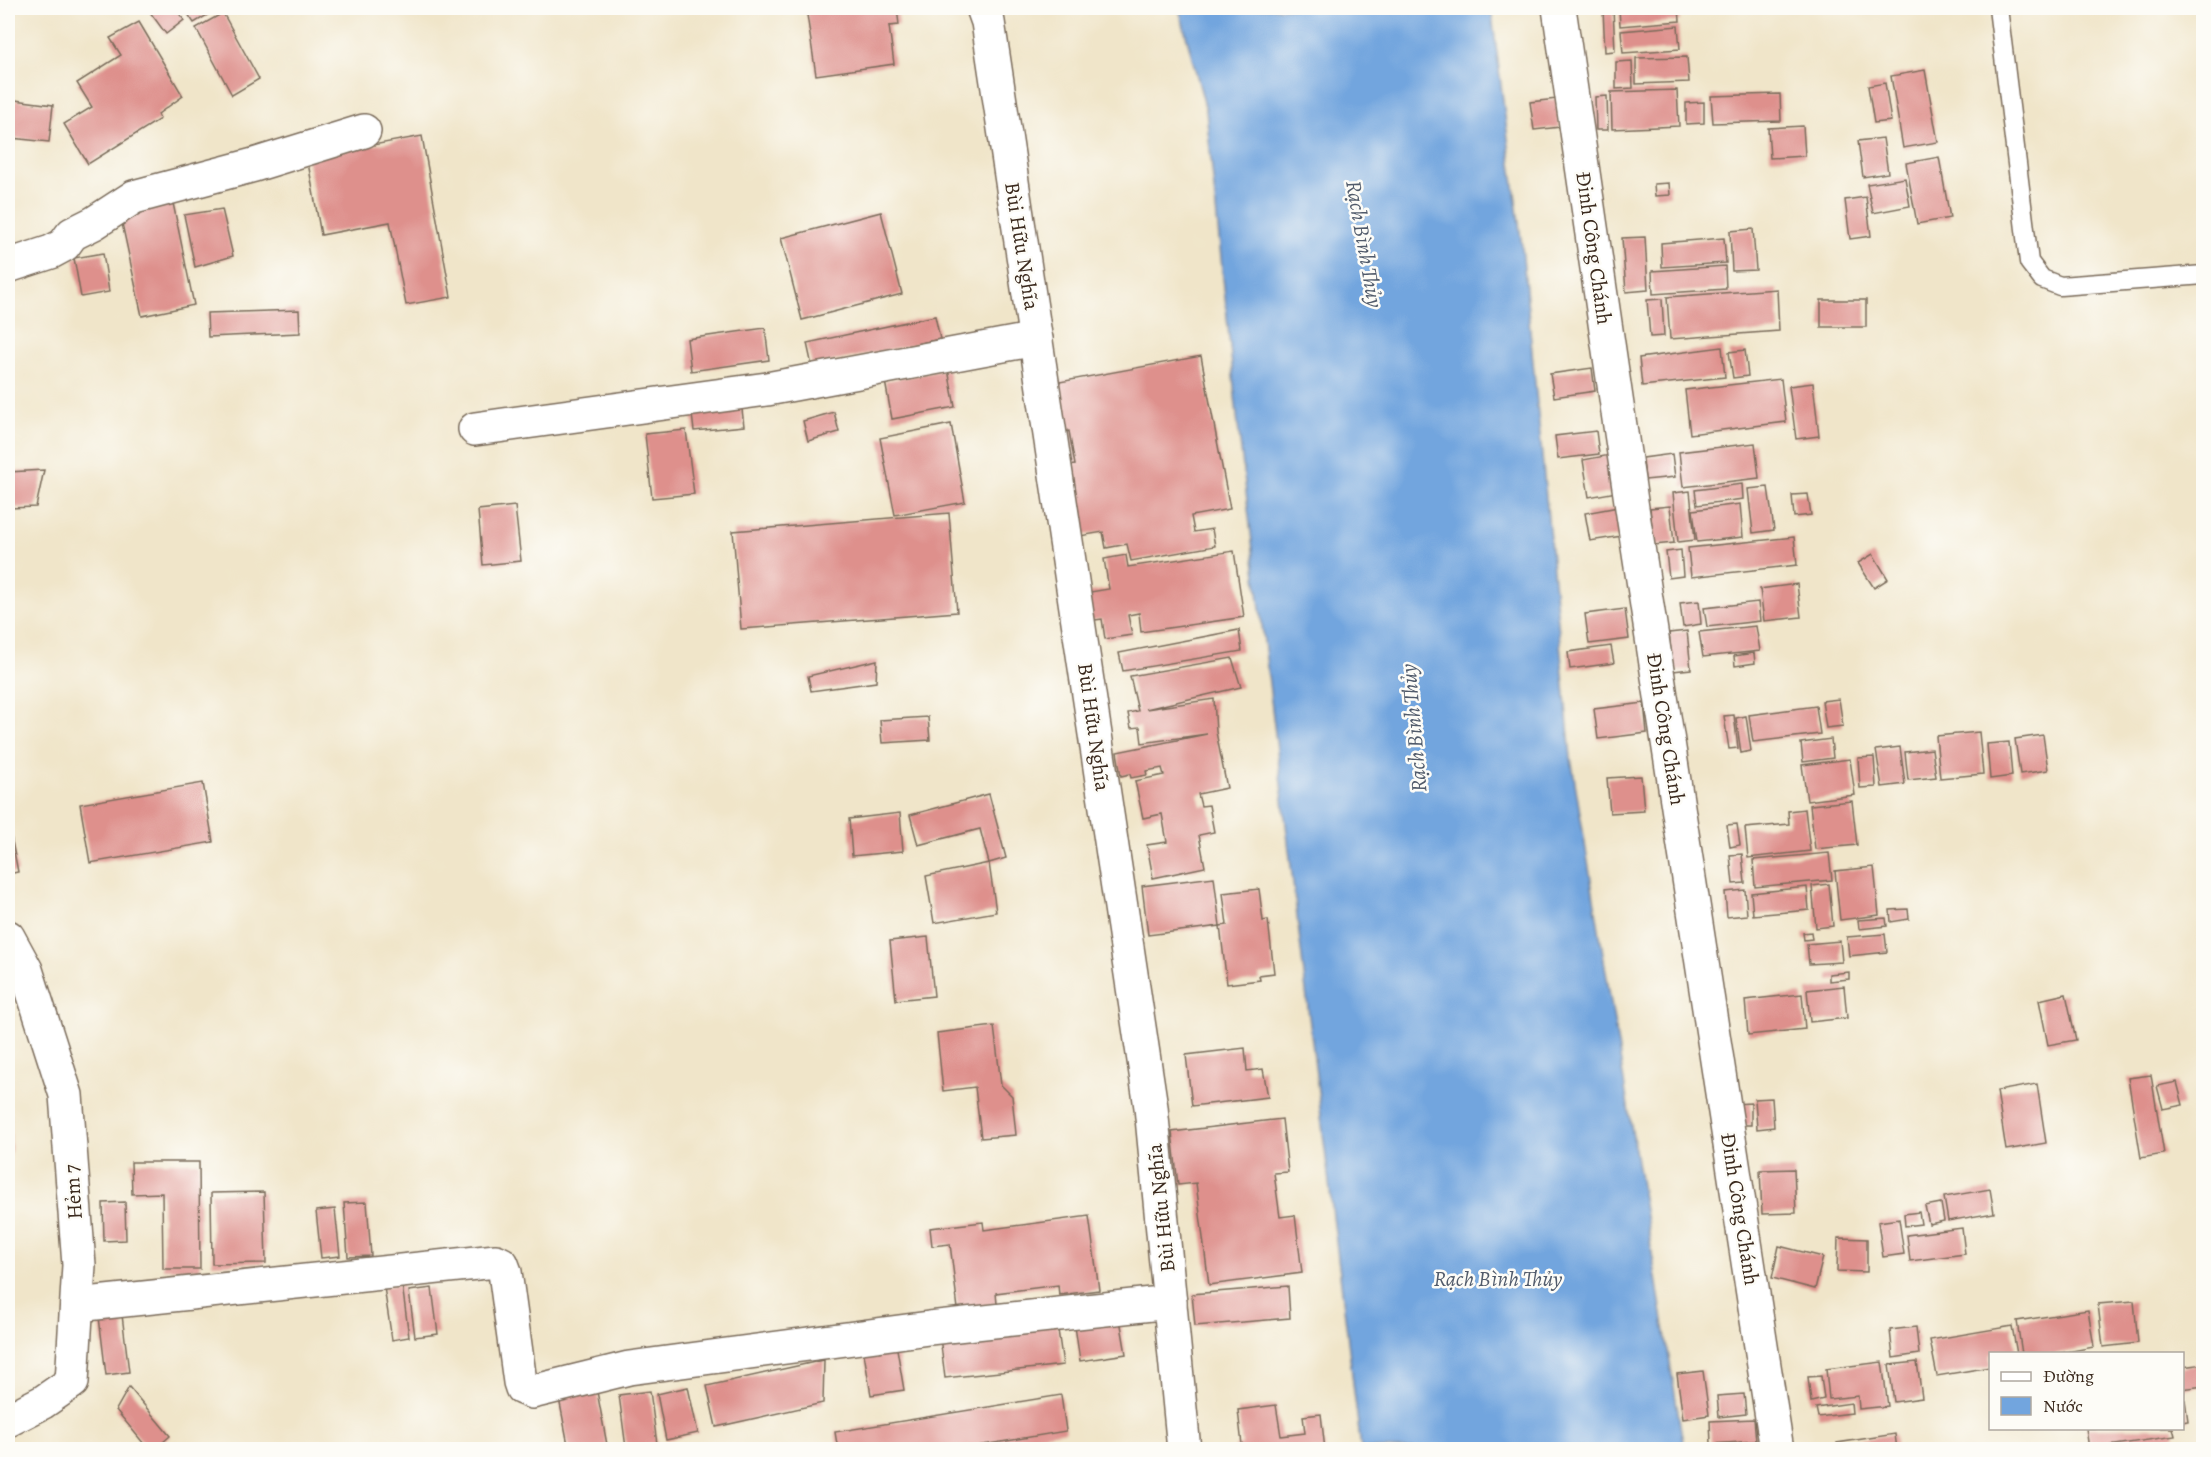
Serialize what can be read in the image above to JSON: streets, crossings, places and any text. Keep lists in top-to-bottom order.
{
  "streets": {
    "street": ["Bùi Hữu Nghĩa", "Đinh Công Chánh", "Hẻm 7"]
  },
  "water": ["Rạch Bình Thủy"],
  "legend": ["Đường", "Nước"]
}
